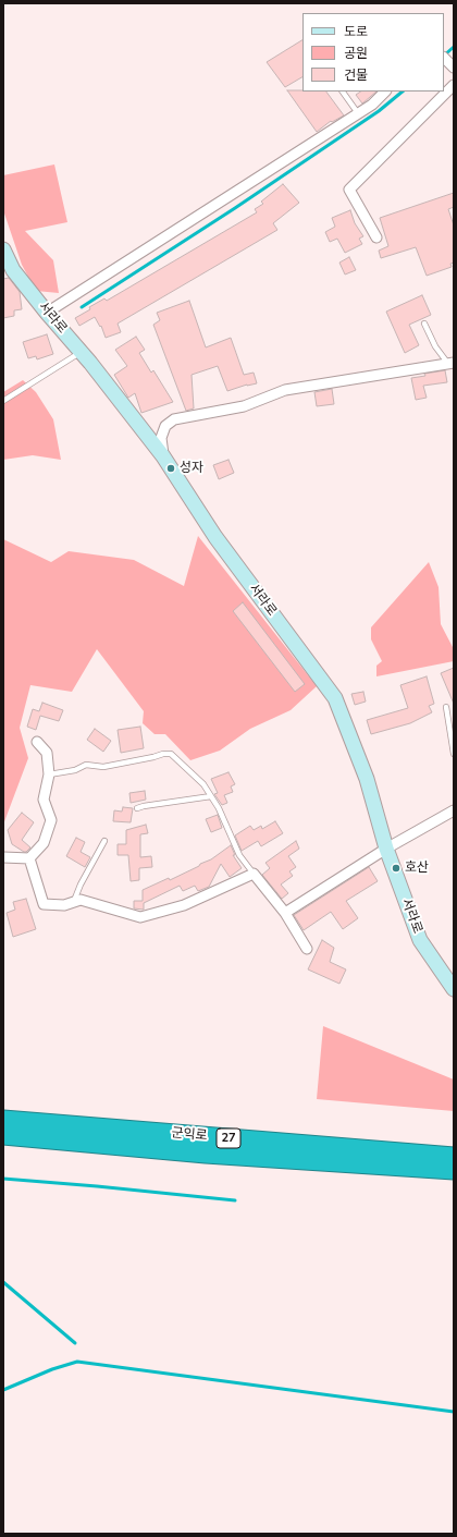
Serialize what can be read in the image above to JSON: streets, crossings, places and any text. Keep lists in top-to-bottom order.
{
  "streets": {
    "highway": ["군익로", "27"],
    "street": ["서라로"]
  },
  "places": ["성자", "호산"],
  "legend": ["도로", "공원", "건물"]
}
